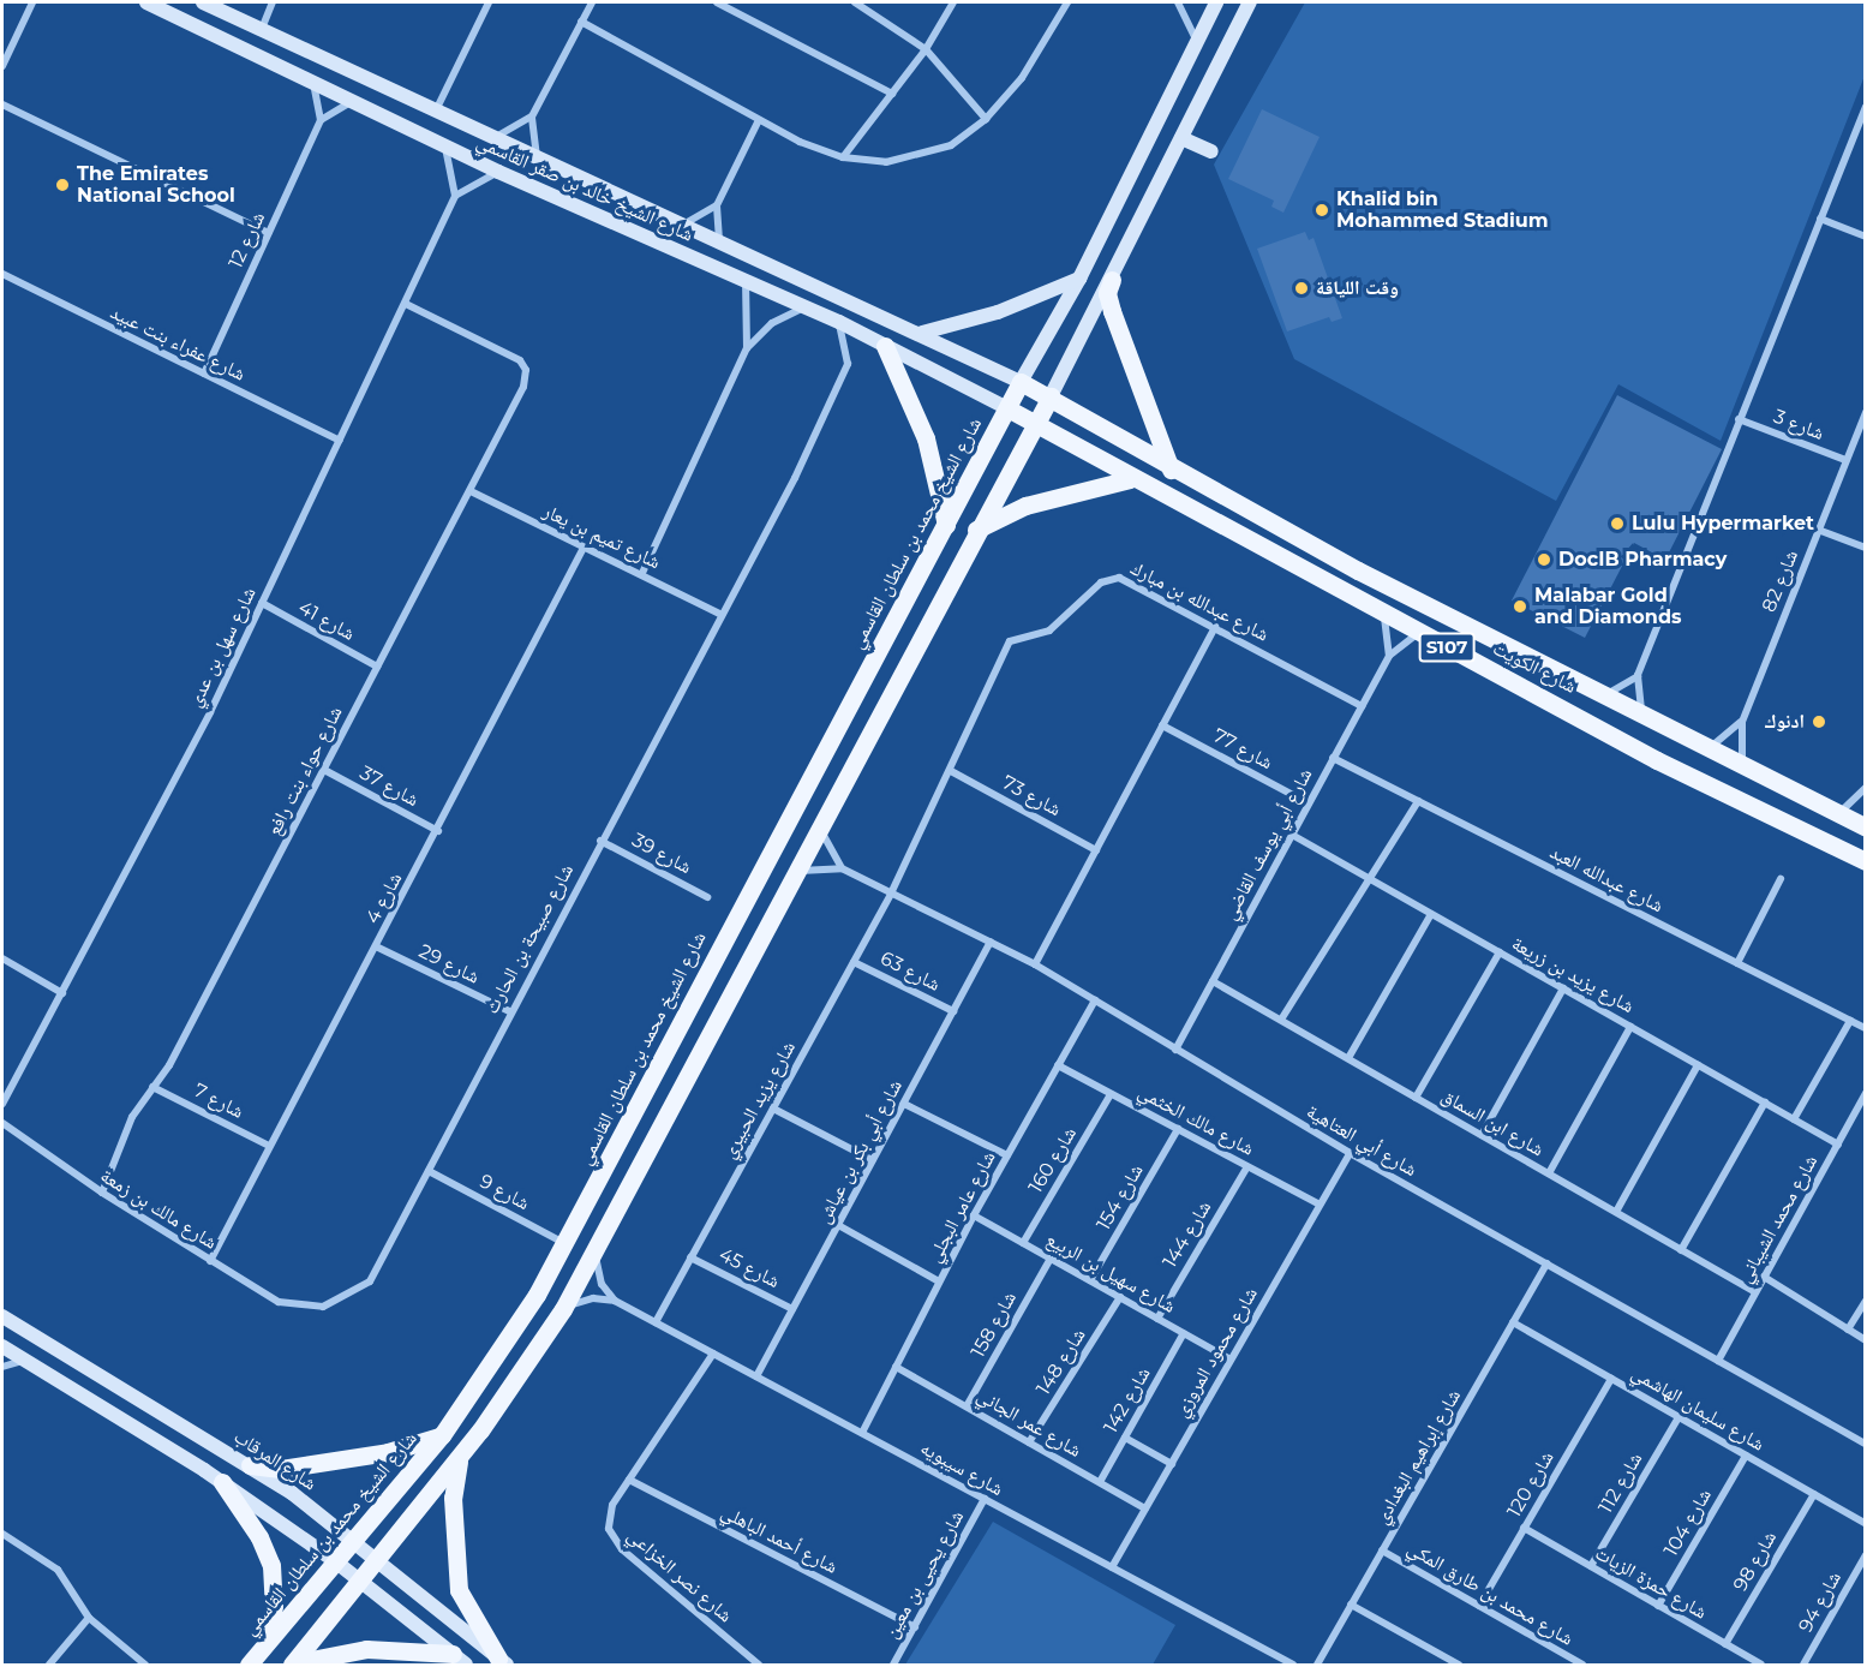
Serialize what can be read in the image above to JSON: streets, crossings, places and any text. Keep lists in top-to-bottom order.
{
  "streets": {
    "main road": [
      "شارع الشيخ خالد بن صقر القاسمي",
      "شارع الشيخ محمد بن سلطان القاسمي",
      "S107",
      "شارع الكويت",
      "شارع المرقاب"
    ],
    "street": [
      "شارع 12",
      "شارع عفراء بنت عبيد",
      "شارع 3",
      "شارع تميم بن يعار",
      "شارع 82",
      "شارع عبدالله بن مبارك",
      "شارع 41",
      "شارع سهل بن عدي",
      "شارع 77",
      "شارع حواء بنت رافع",
      "شارع 37",
      "شارع 73",
      "شارع أبي يوسف القاضي",
      "شارع 39",
      "شارع عبدالله العبد",
      "شارع 4",
      "شارع صبيحة بن الحارث",
      "شارع 29",
      "شارع 63",
      "شارع يزيد بن زريعة",
      "شارع يزيد الحبيري",
      "شارع 7",
      "شارع مالك الخثمي",
      "شارع ابن السماق",
      "شارع أبي العتاهية",
      "شارع أبي بكر بن عياش",
      "شارع 160",
      "شارع 9",
      "شارع 154",
      "شارع عامر البجلي",
      "شارع مالك بن زمعة",
      "شارع محمد الشيباني",
      "شارع 144",
      "شارع 45",
      "شارع سهيل بن الربيع",
      "شارع 158",
      "شارع محمود المروزي",
      "شارع 148",
      "شارع 142",
      "شارع سليمان الهاشمي",
      "شارع عمر الجاني",
      "شارع إبراهيم البغدادي",
      "شارع سيبويه",
      "شارع 112",
      "شارع 120",
      "شارع 104",
      "شارع أحمد الباهلي",
      "شارع 98",
      "شارع يحيى بن معين",
      "شارع نصر الخزاعي",
      "شارع حمزة الزيات",
      "شارع محمد بن طارق المكي",
      "شارع 94"
    ]
  },
  "crossings": [
    ["شارع الشيخ خالد بن صقر القاسمي", "شارع الشيخ محمد بن سلطان القاسمي"],
    ["شارع الشيخ خالد بن صقر القاسمي", "شارع الكويت"],
    ["شارع الشيخ خالد بن صقر القاسمي", "شارع صبيحة بن الحارث"],
    ["شارع 12", "شارع عفراء بنت عبيد"],
    ["شارع عفراء بنت عبيد", "شارع سهل بن عدي"],
    ["شارع 3", "شارع 82"],
    ["شارع الشيخ محمد بن سلطان القاسمي", "شارع الكويت"],
    ["شارع الشيخ محمد بن سلطان القاسمي", "شارع 9"],
    ["شارع الشيخ محمد بن سلطان القاسمي", "شارع المرقاب"],
    ["شارع تميم بن يعار", "شارع حواء بنت رافع"],
    ["شارع تميم بن يعار", "شارع 4"],
    ["شارع تميم بن يعار", "شارع صبيحة بن الحارث"],
    ["شارع 82", "شارع الكويت"],
    ["شارع عبدالله بن مبارك", "شارع 73"],
    ["شارع عبدالله بن مبارك", "شارع أبي يوسف القاضي"],
    ["شارع عبدالله بن مبارك", "شارع يزيد الحبيري"],
    ["شارع عبدالله بن مبارك", "شارع أبي العتاهية"],
    ["شارع 41", "شارع سهل بن عدي"],
    ["شارع 41", "شارع حواء بنت رافع"],
    ["شارع سهل بن عدي", "شارع حواء بنت رافع"],
    ["شارع الكويت", "شارع أبي يوسف القاضي"],
    ["شارع 77", "شارع أبي يوسف القاضي"],
    ["شارع حواء بنت رافع", "شارع 37"],
    ["شارع حواء بنت رافع", "شارع 7"],
    ["شارع حواء بنت رافع", "شارع مالك بن زمعة"],
    ["شارع 37", "شارع 4"],
    ["شارع أبي يوسف القاضي", "شارع عبدالله العبد"],
    ["شارع أبي يوسف القاضي", "شارع يزيد بن زريعة"],
    ["شارع أبي يوسف القاضي", "شارع ابن السماق"],
    ["شارع أبي يوسف القاضي", "شارع أبي العتاهية"],
    ["شارع 39", "شارع صبيحة بن الحارث"],
    ["شارع 4", "شارع 29"],
    ["شارع 4", "شارع 7"],
    ["شارع 4", "شارع مالك بن زمعة"],
    ["شارع صبيحة بن الحارث", "شارع 29"],
    ["شارع صبيحة بن الحارث", "شارع 9"],
    ["شارع صبيحة بن الحارث", "شارع مالك بن زمعة"],
    ["شارع 63", "شارع يزيد الحبيري"],
    ["شارع 63", "شارع أبي بكر بن عياش"],
    ["شارع يزيد بن زريعة", "شارع محمد الشيباني"],
    ["شارع يزيد الحبيري", "شارع أبي العتاهية"],
    ["شارع يزيد الحبيري", "شارع 45"],
    ["شارع يزيد الحبيري", "شارع سيبويه"],
    ["شارع مالك الخثمي", "شارع 160"],
    ["شارع مالك الخثمي", "شارع 154"],
    ["شارع مالك الخثمي", "شارع عامر البجلي"],
    ["شارع مالك الخثمي", "شارع 144"],
    ["شارع مالك الخثمي", "شارع محمود المروزي"],
    ["شارع ابن السماق", "شارع محمد الشيباني"],
    ["شارع أبي العتاهية", "شارع أبي بكر بن عياش"],
    ["شارع أبي العتاهية", "شارع عامر البجلي"],
    ["شارع أبي العتاهية", "شارع محمد الشيباني"],
    ["شارع أبي العتاهية", "شارع محمود المروزي"],
    ["شارع أبي العتاهية", "شارع إبراهيم البغدادي"],
    ["شارع أبي بكر بن عياش", "شارع 45"],
    ["شارع أبي بكر بن عياش", "شارع سيبويه"],
    ["شارع 160", "شارع سهيل بن الربيع"],
    ["شارع 154", "شارع سهيل بن الربيع"],
    ["شارع عامر البجلي", "شارع سهيل بن الربيع"],
    ["شارع عامر البجلي", "شارع عمر الجاني"],
    ["شارع عامر البجلي", "شارع سيبويه"],
    ["شارع 144", "شارع سهيل بن الربيع"],
    ["شارع سهيل بن الربيع", "شارع 158"],
    ["شارع سهيل بن الربيع", "شارع محمود المروزي"],
    ["شارع سهيل بن الربيع", "شارع 148"],
    ["شارع سهيل بن الربيع", "شارع 142"],
    ["شارع 158", "شارع عمر الجاني"],
    ["شارع محمود المروزي", "شارع عمر الجاني"],
    ["شارع محمود المروزي", "شارع سيبويه"],
    ["شارع 148", "شارع عمر الجاني"],
    ["شارع 142", "شارع عمر الجاني"],
    ["شارع سليمان الهاشمي", "شارع إبراهيم البغدادي"],
    ["شارع سليمان الهاشمي", "شارع 112"],
    ["شارع سليمان الهاشمي", "شارع 120"],
    ["شارع سليمان الهاشمي", "شارع 104"],
    ["شارع سليمان الهاشمي", "شارع 98"],
    ["شارع إبراهيم البغدادي", "شارع محمد بن طارق المكي"],
    ["شارع سيبويه", "شارع يحيى بن معين"],
    ["شارع سيبويه", "شارع نصر الخزاعي"],
    ["شارع 112", "شارع حمزة الزيات"],
    ["شارع 120", "شارع حمزة الزيات"],
    ["شارع 120", "شارع محمد بن طارق المكي"],
    ["شارع 104", "شارع حمزة الزيات"],
    ["شارع أحمد الباهلي", "شارع يحيى بن معين"],
    ["شارع أحمد الباهلي", "شارع نصر الخزاعي"],
    ["شارع 98", "شارع حمزة الزيات"]
  ],
  "places": [
    "The Emirates National School",
    "Khalid bin Mohammed Stadium",
    "وقت اللياقة",
    "Lulu Hypermarket",
    "DocIB Pharmacy",
    "Malabar Gold and Diamonds",
    "ادنوك"
  ]
}
